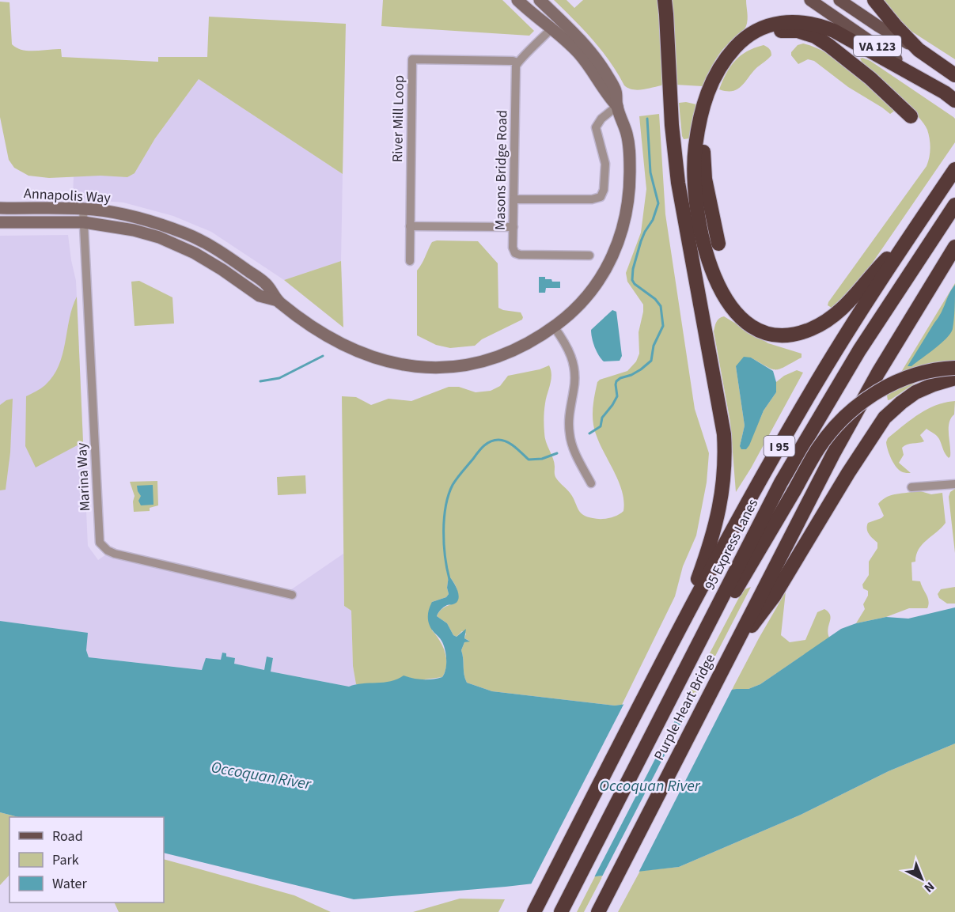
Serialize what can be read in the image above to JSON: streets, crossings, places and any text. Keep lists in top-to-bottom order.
{
  "streets": {
    "highway": [
      "VA 123",
      "I 95",
      "95 Express Lanes",
      "Purple Heart Bridge"
    ],
    "street": [
      "River Mill Loop",
      "Masons Bridge Road",
      "Annapolis Way",
      "Marina Way"
    ]
  },
  "crossings": [
    ["River Mill Loop", "Masons Bridge Road"],
    ["Annapolis Way", "Marina Way"]
  ],
  "water": ["Occoquan River"],
  "legend": ["Road", "Park", "Water"],
  "north": "bottom right"
}
